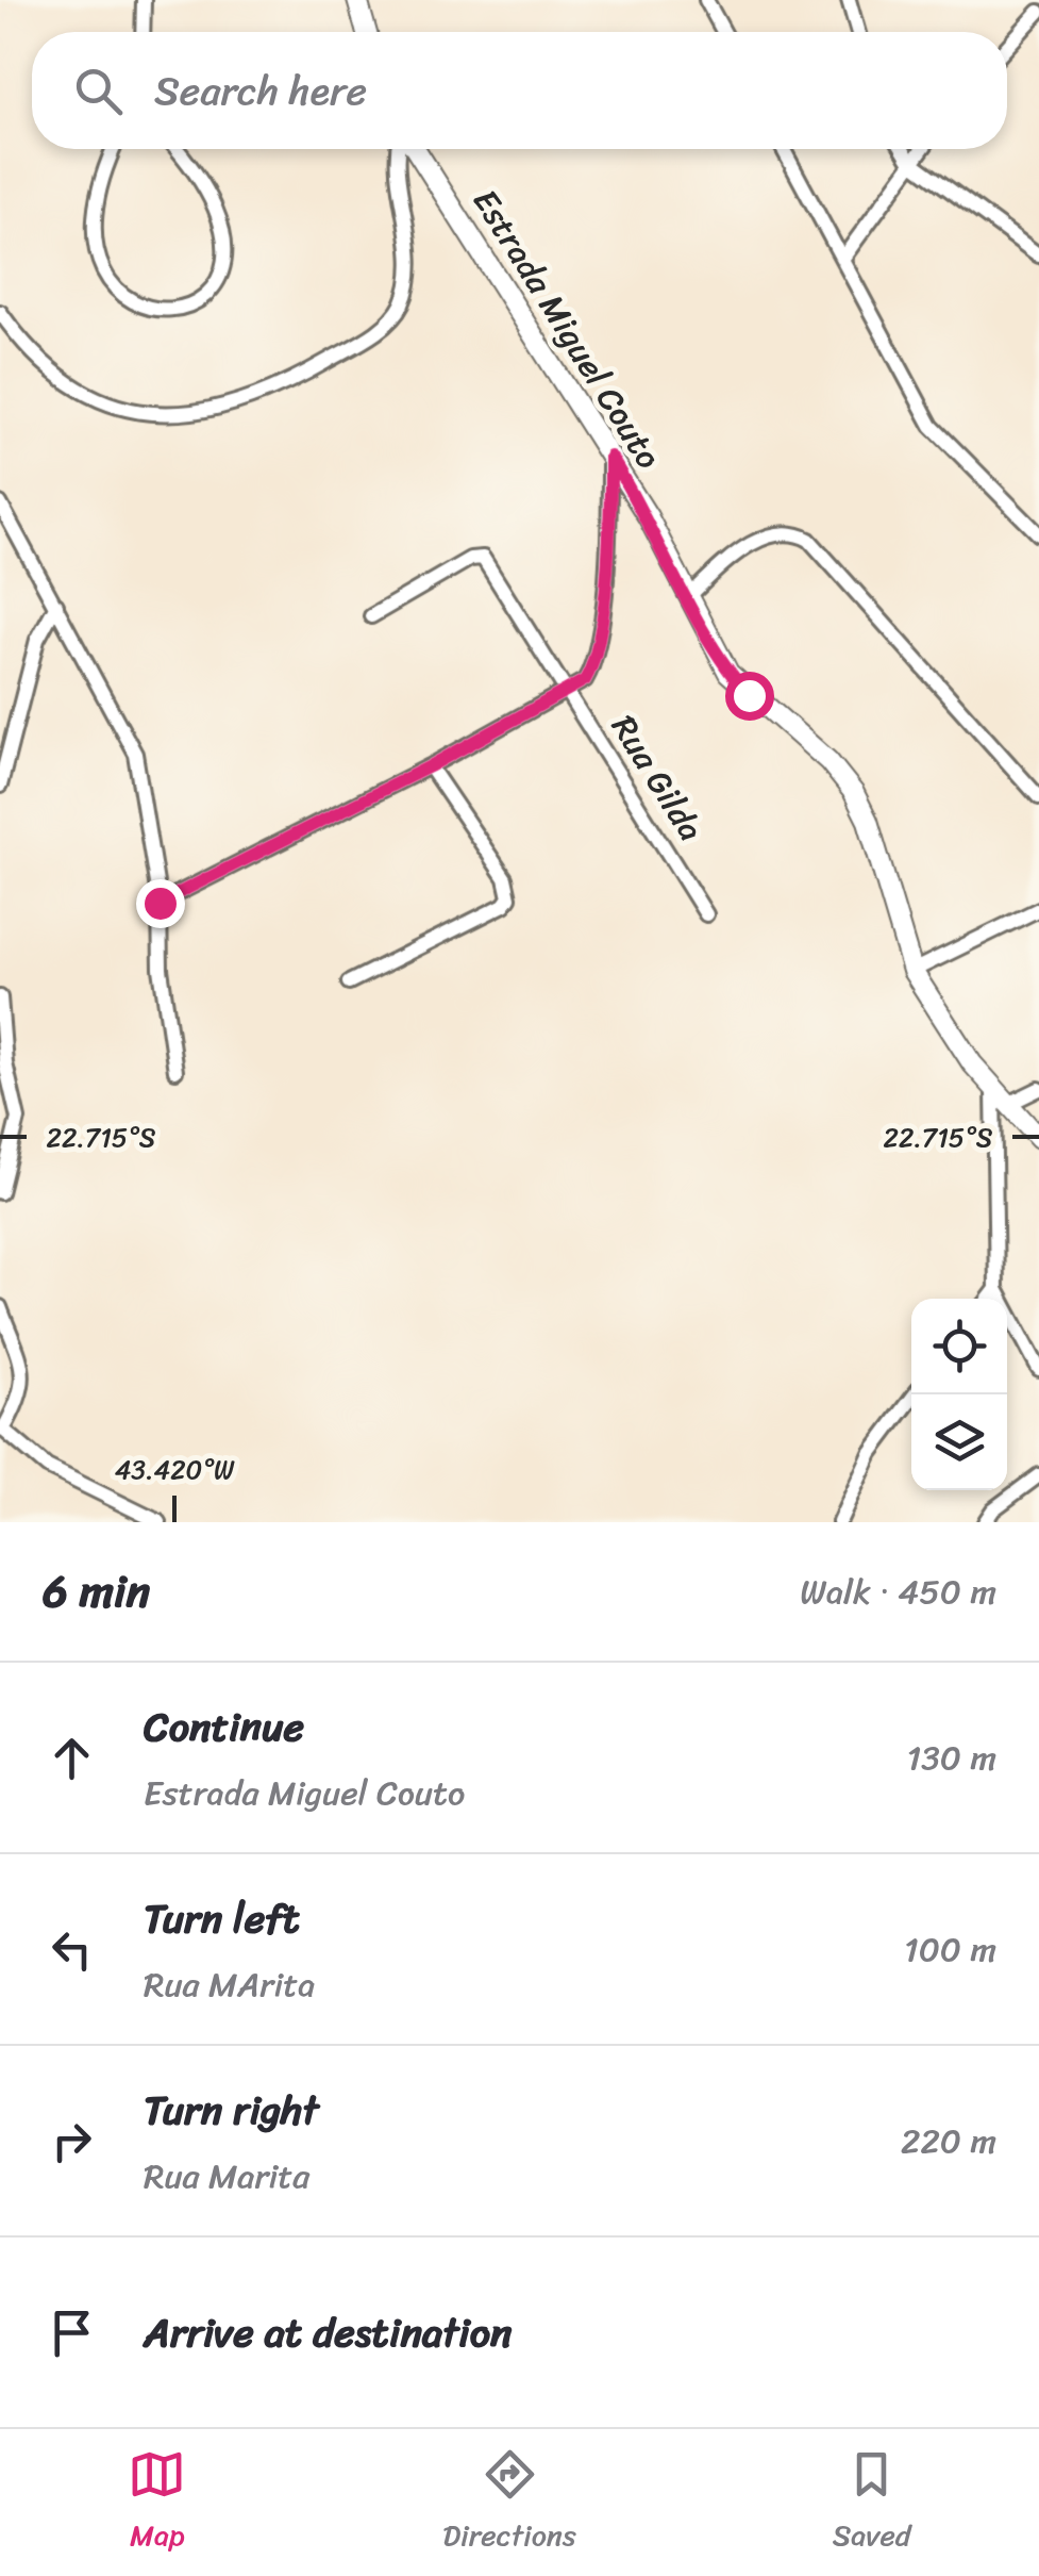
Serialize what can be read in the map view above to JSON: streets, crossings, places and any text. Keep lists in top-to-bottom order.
{
  "streets": {
    "street": ["Estrada Miguel Couto", "Rua Gilda"]
  },
  "page": {
    "search": "Search here",
    "heading": ["6 min", "Walk · 450 m"],
    "list": [
      ["Continue", "Estrada Miguel Couto", "130 m"],
      ["Turn left", "Rua MArita", "100 m"],
      ["Turn right", "Rua Marita", "220 m"],
      "Arrive at destination"
    ],
    "nav": ["Map", "Directions", "Saved"]
  },
  "coordinates": ["22.715°S", "43.420°W"]
}
